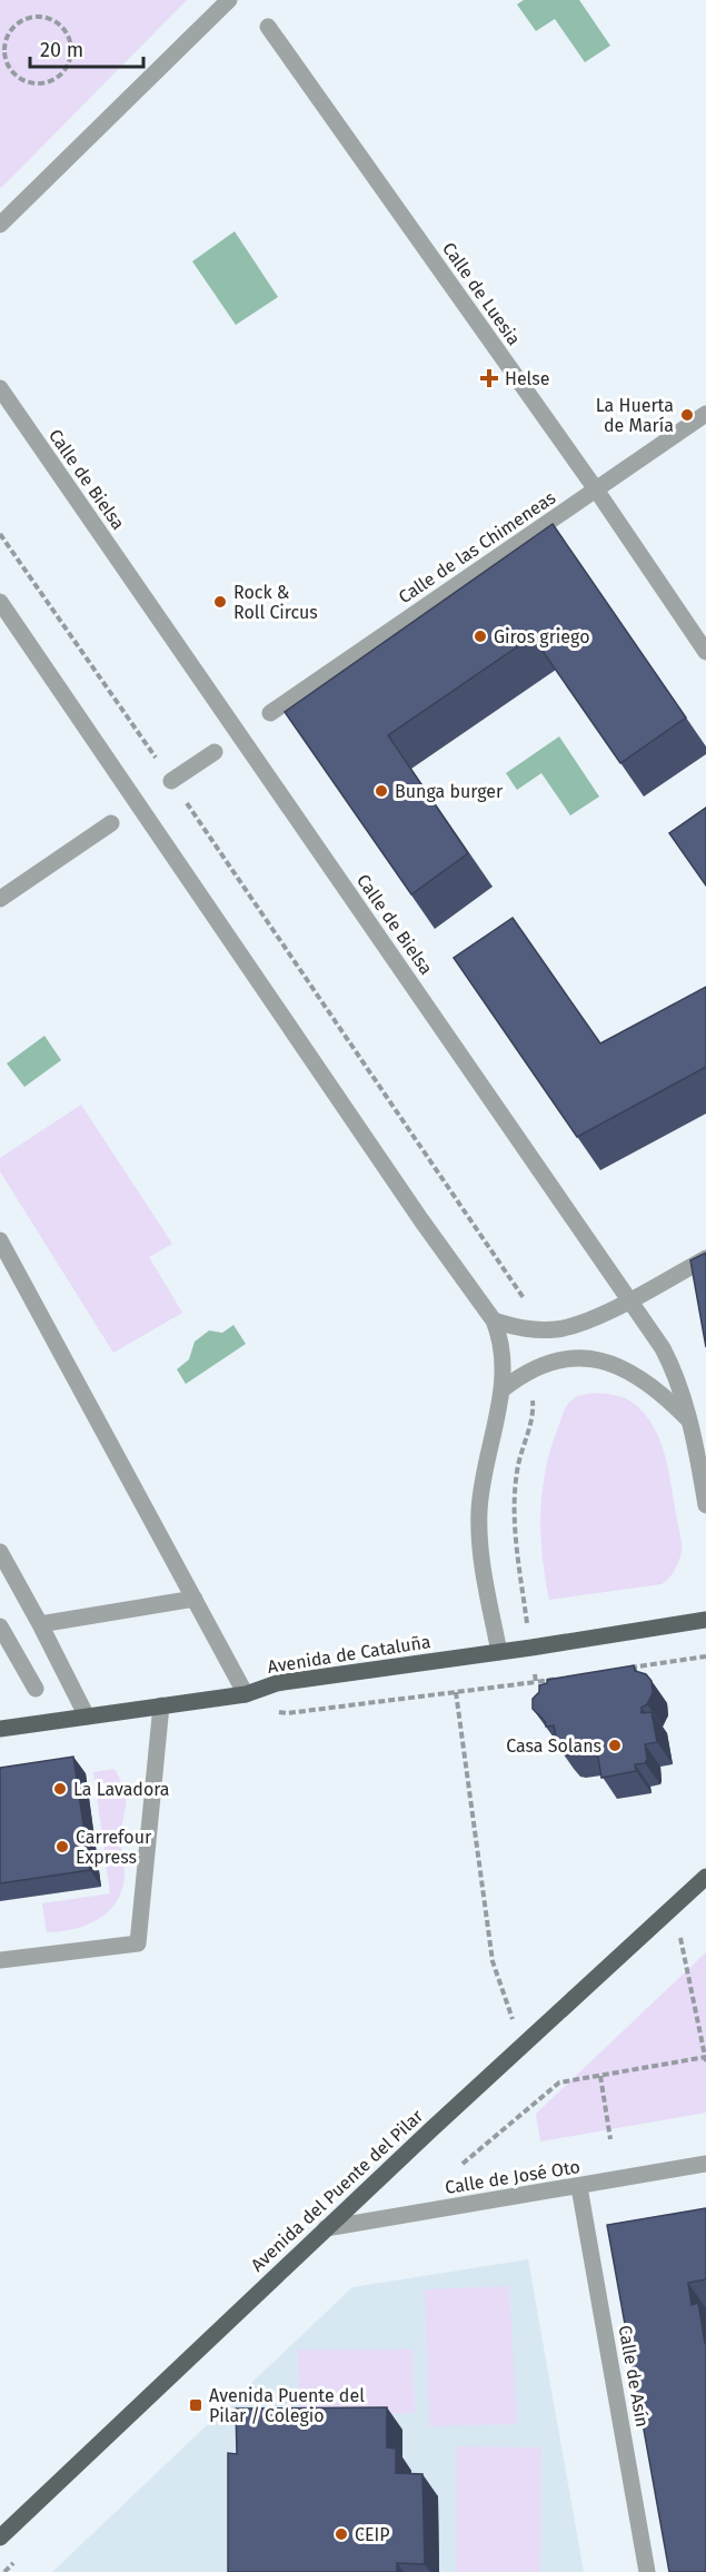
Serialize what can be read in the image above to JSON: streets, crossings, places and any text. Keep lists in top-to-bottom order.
{
  "streets": {
    "main road": ["Avenida de Cataluña", "Avenida del Puente del Pilar"],
    "street": [
      "Calle de Luesia",
      "Calle de Bielsa",
      "Calle de las Chimeneas",
      "Calle de José Oto",
      "Calle de Asín"
    ]
  },
  "crossings": [
    ["Calle de Luesia", "Calle de las Chimeneas"],
    ["Calle de José Oto", "Avenida del Puente del Pilar"],
    ["Calle de José Oto", "Calle de Asín"]
  ],
  "places": {
    "health": ["Helse"],
    "other": [
      "La Huerta de María",
      "Rock & Roll Circus",
      "Giros griego",
      "Bunga burger",
      "Casa Solans",
      "La Lavadora",
      "Carrefour Express",
      "CEIP"
    ],
    "transit": ["Avenida Puente del Pilar / Colegio"]
  },
  "scale_bar": "20 m"
}
